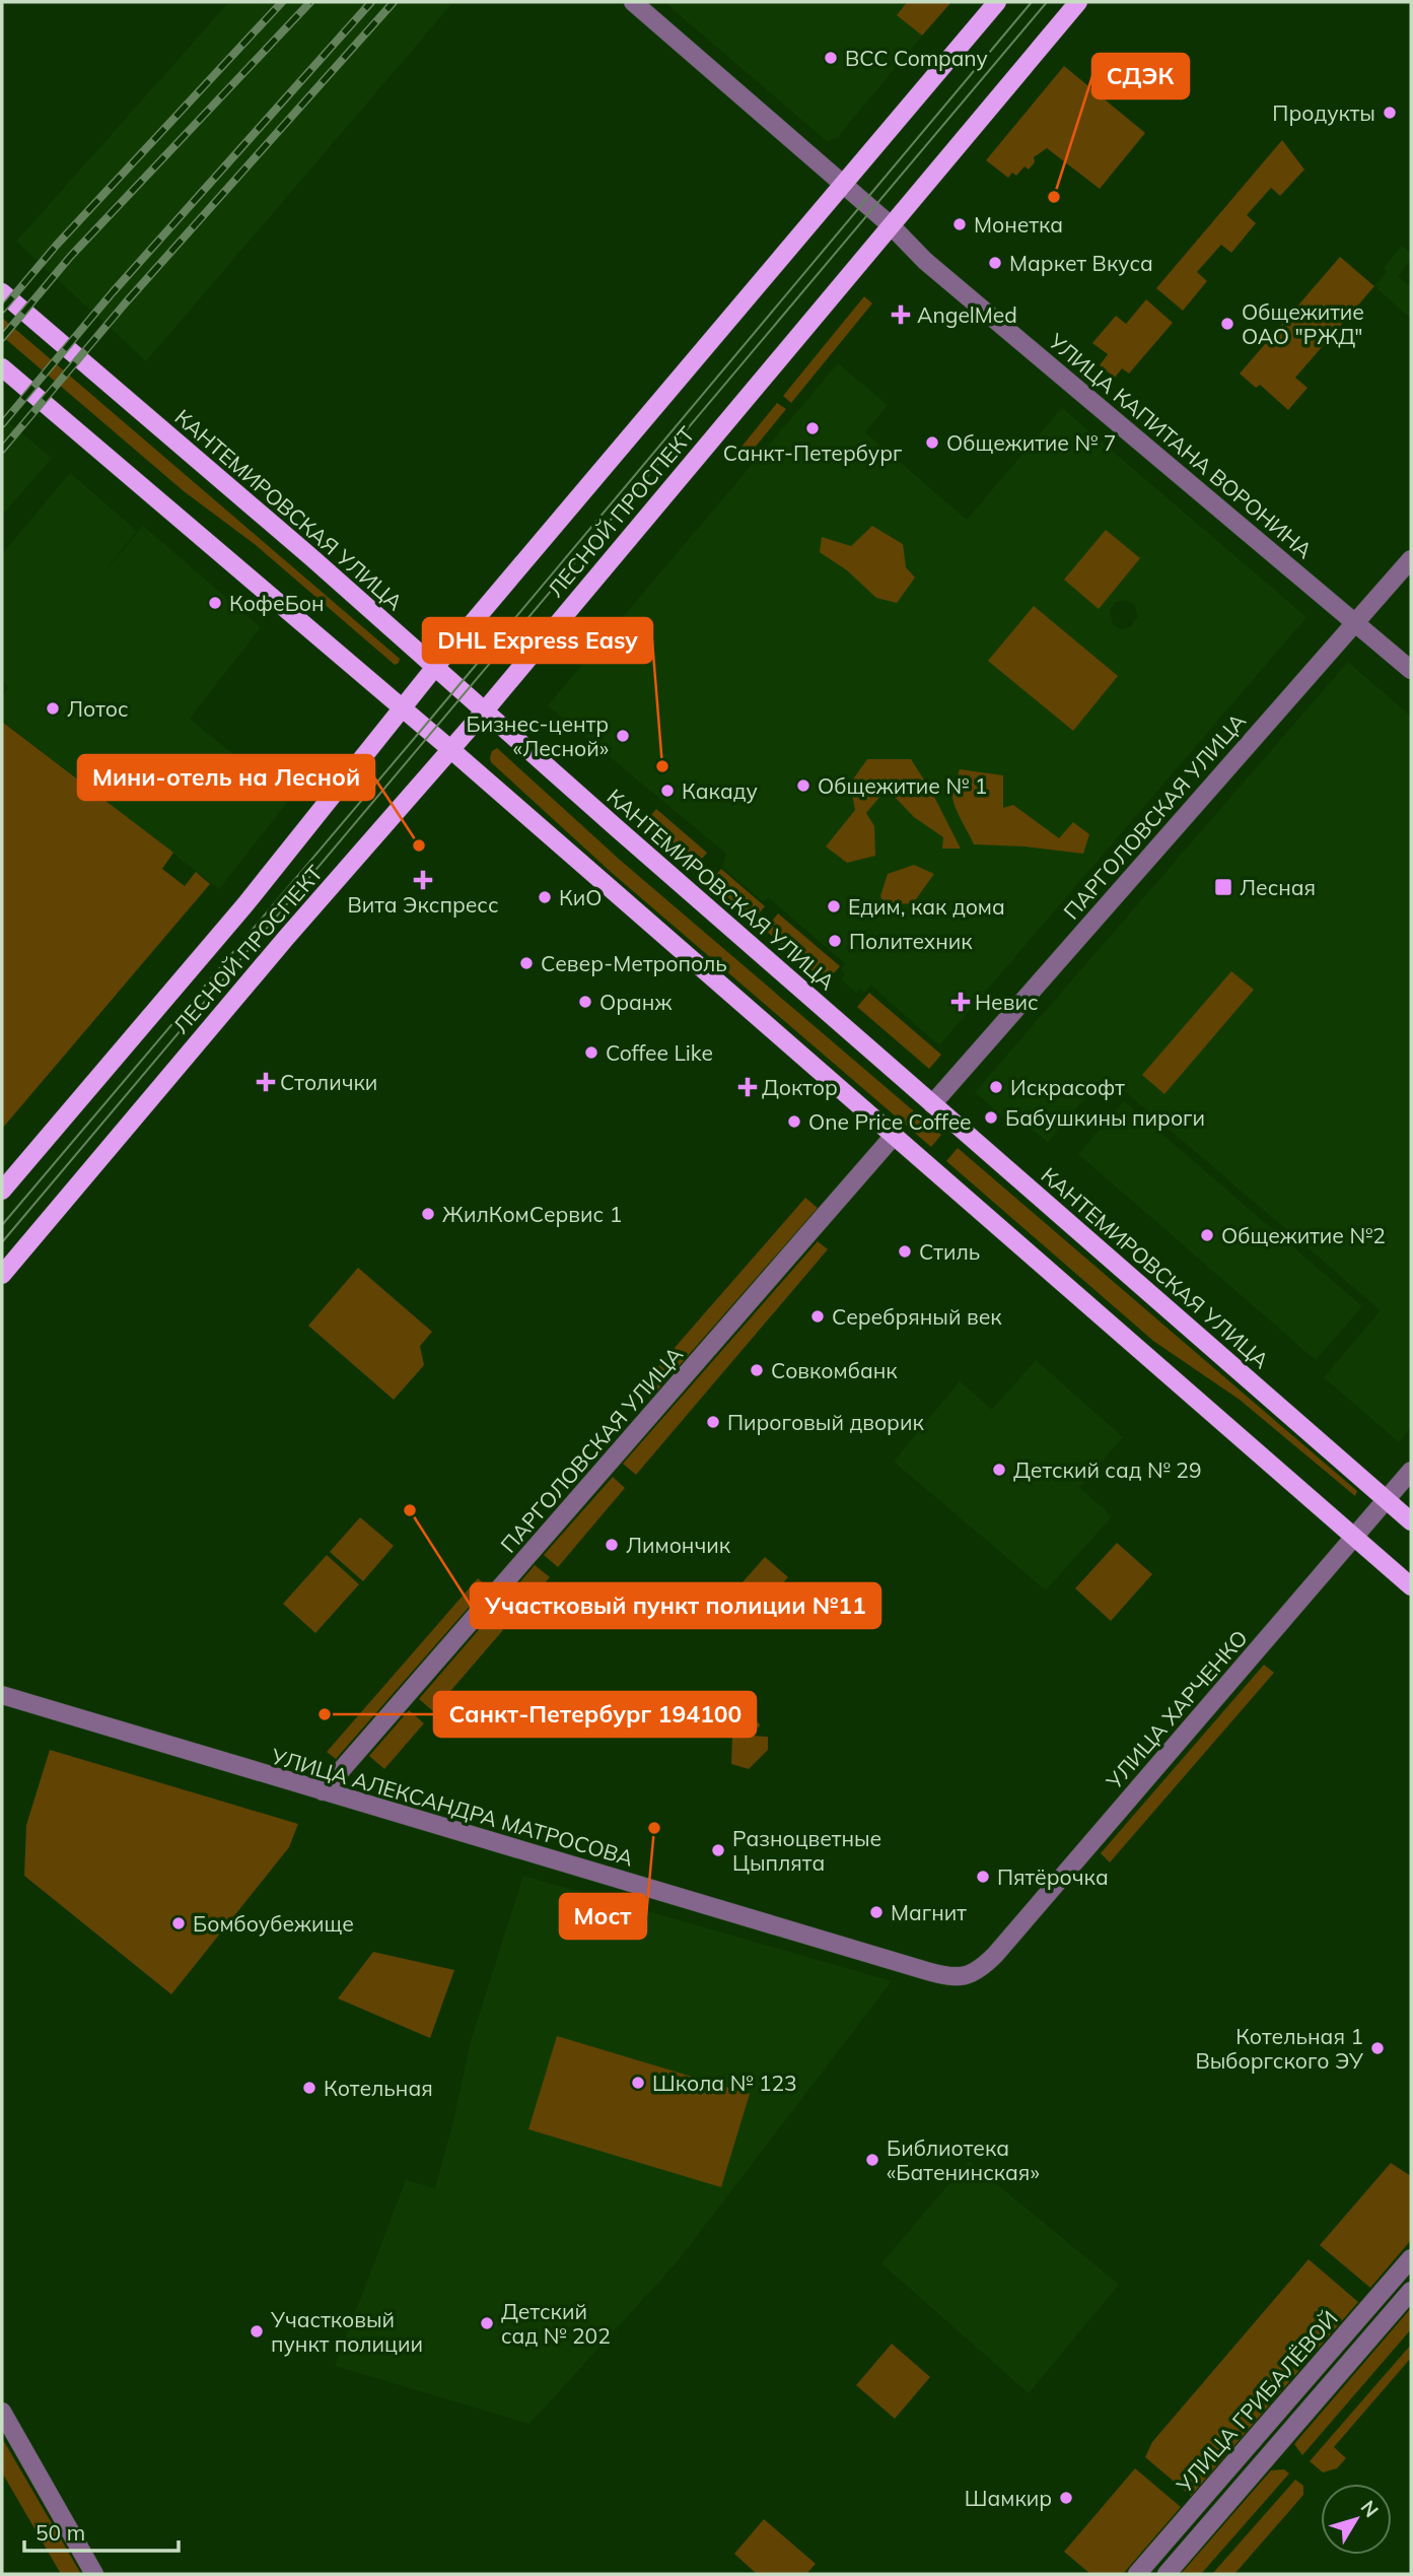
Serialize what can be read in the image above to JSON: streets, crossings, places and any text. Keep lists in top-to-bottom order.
{
  "streets": {
    "main road": ["КАНТЕМИРОВСКАЯ УЛИЦА", "ЛЕСНОЙ ПРОСПЕКТ"],
    "street": [
      "УЛИЦА КАПИТАНА ВОРОНИНА",
      "ПАРГОЛОВСКАЯ УЛИЦА",
      "УЛИЦА ХАРЧЕНКО",
      "УЛИЦА АЛЕКСАНДРА МАТРОСОВА",
      "УЛИЦА ГРИБАЛЁВОЙ"
    ]
  },
  "crossings": [
    ["УЛИЦА КАПИТАНА ВОРОНИНА", "ЛЕСНОЙ ПРОСПЕКТ"],
    ["УЛИЦА КАПИТАНА ВОРОНИНА", "ПАРГОЛОВСКАЯ УЛИЦА"],
    ["КАНТЕМИРОВСКАЯ УЛИЦА", "ЛЕСНОЙ ПРОСПЕКТ"],
    ["КАНТЕМИРОВСКАЯ УЛИЦА", "ПАРГОЛОВСКАЯ УЛИЦА"],
    ["КАНТЕМИРОВСКАЯ УЛИЦА", "УЛИЦА ХАРЧЕНКО"],
    ["ПАРГОЛОВСКАЯ УЛИЦА", "УЛИЦА АЛЕКСАНДРА МАТРОСОВА"],
    ["УЛИЦА ХАРЧЕНКО", "УЛИЦА АЛЕКСАНДРА МАТРОСОВА"]
  ],
  "places": {
    "other": [
      "BCC Company",
      "Продукты",
      "СДЭК",
      "Монетка",
      "Маркет Вкуса",
      "Общежитие ОАО \"РЖД\"",
      "Санкт-Петербург",
      "Общежитие № 7",
      "КофеБон",
      "Лотос",
      "Бизнес-центр «Лесной»",
      "DHL Express Easy",
      "Общежитие № 1",
      "Какаду",
      "Мини-отель на Лесной",
      "КиО",
      "Едим, как дома",
      "Политехник",
      "Север-Метрополь",
      "Оранж",
      "Coffee Like",
      "Искрасофт",
      "Бабушкины пироги",
      "One Price Coffee",
      "ЖилКомСервис 1",
      "Общежитие №2",
      "Стиль",
      "Серебряный век",
      "Совкомбанк",
      "Пироговый дворик",
      "Детский сад № 29",
      "Участковый пункт полиции №11",
      "Лимончик",
      "Санкт-Петербург 194100",
      "Мост",
      "Разноцветные Цыплята",
      "Пятёрочка",
      "Магнит",
      "Бомбоубежище",
      "Котельная 1 Выборгского ЭУ",
      "Школа № 123",
      "Котельная",
      "Библиотека «Батенинская»",
      "Детский сад № 202",
      "Участковый пункт полиции",
      "Шамкир"
    ],
    "health": [
      "AngelMed",
      "Вита Экспресс",
      "Невис",
      "Столички",
      "Доктор"
    ],
    "transit": ["Лесная"]
  },
  "scale_bar": "50 m",
  "north": "top right"
}
